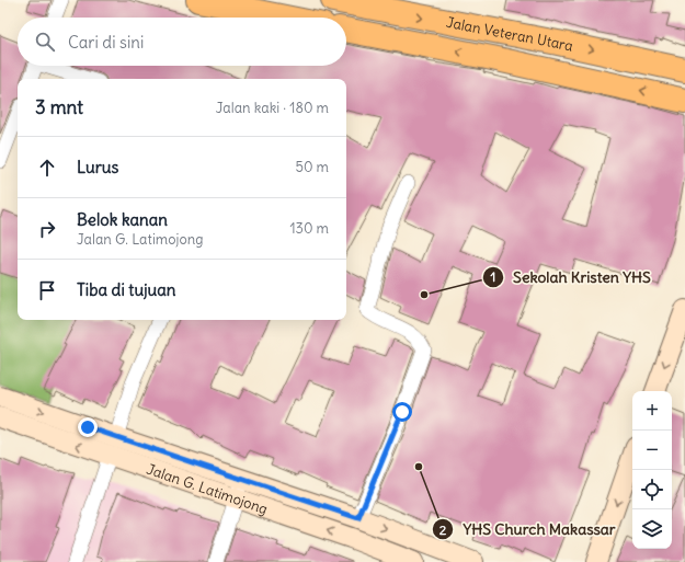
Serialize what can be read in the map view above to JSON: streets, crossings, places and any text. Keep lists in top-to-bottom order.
{
  "streets": {
    "highway": ["Jalan Veteran Utara"],
    "main road": ["Jalan G. Latimojong"]
  },
  "places": ["Sekolah Kristen YHS", "YHS Church Makassar"],
  "page": {
    "search": "Cari di sini",
    "heading": ["3 mnt", "Jalan kaki · 180 m"],
    "list": [
      ["Lurus", "50 m"],
      ["Belok kanan", "Jalan G. Latimojong", "130 m"],
      "Tiba di tujuan"
    ],
    "map_buttons": ["+", "−"]
  }
}
